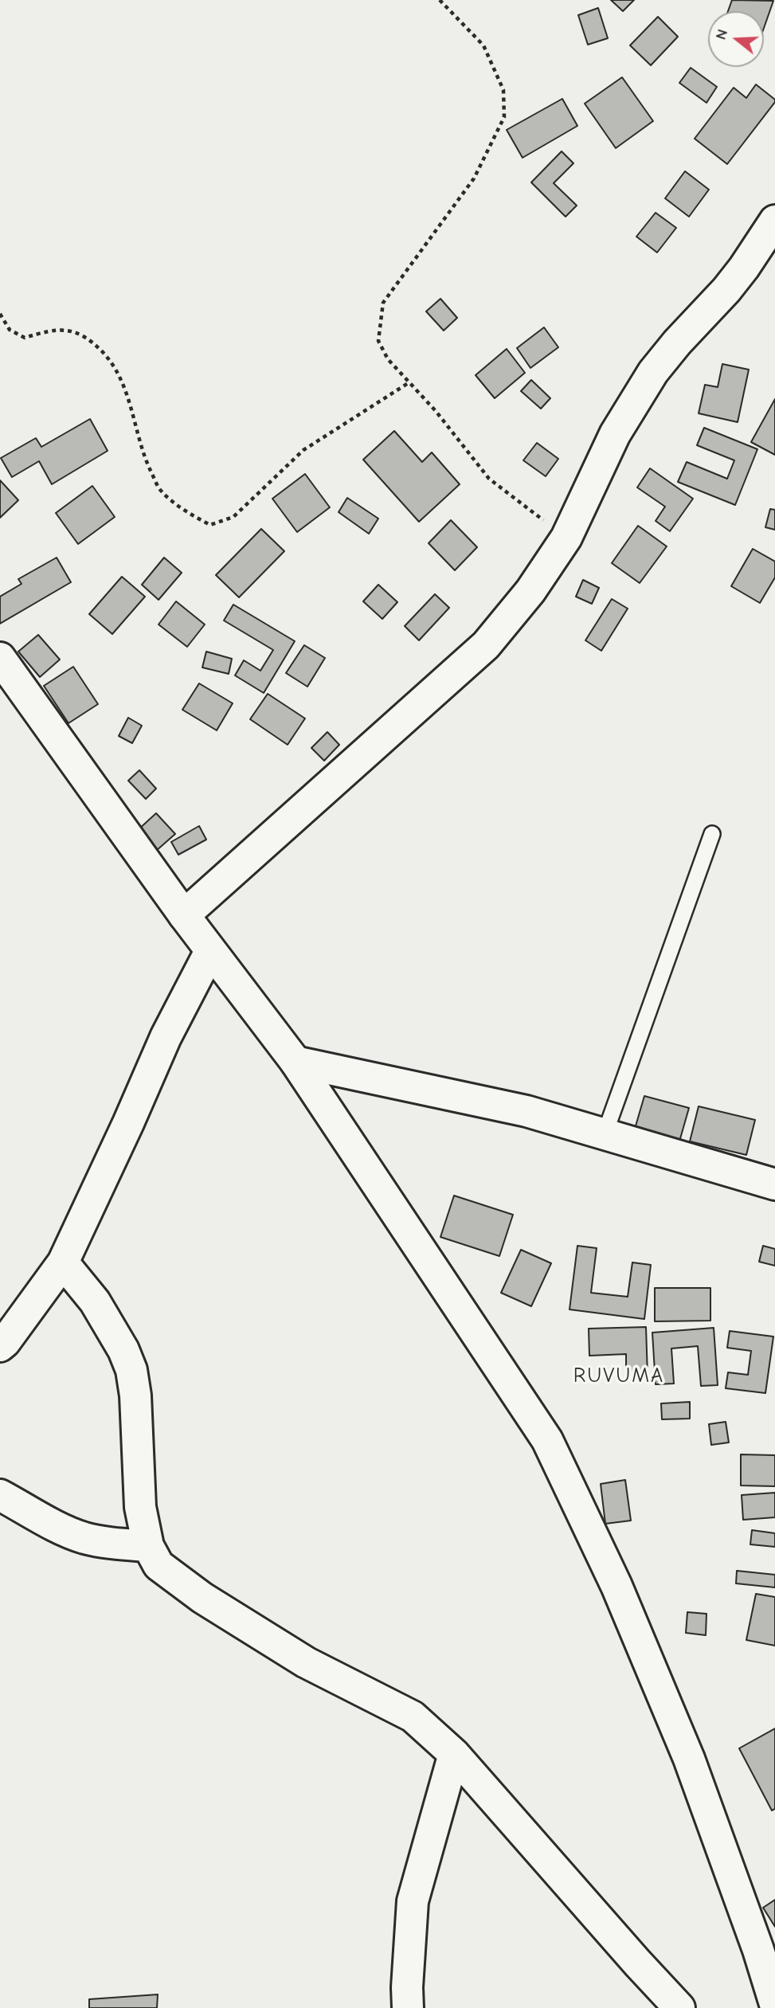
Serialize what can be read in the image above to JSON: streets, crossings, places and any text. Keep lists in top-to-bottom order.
{
  "districts": ["RUVUMA"],
  "north": "left"
}
